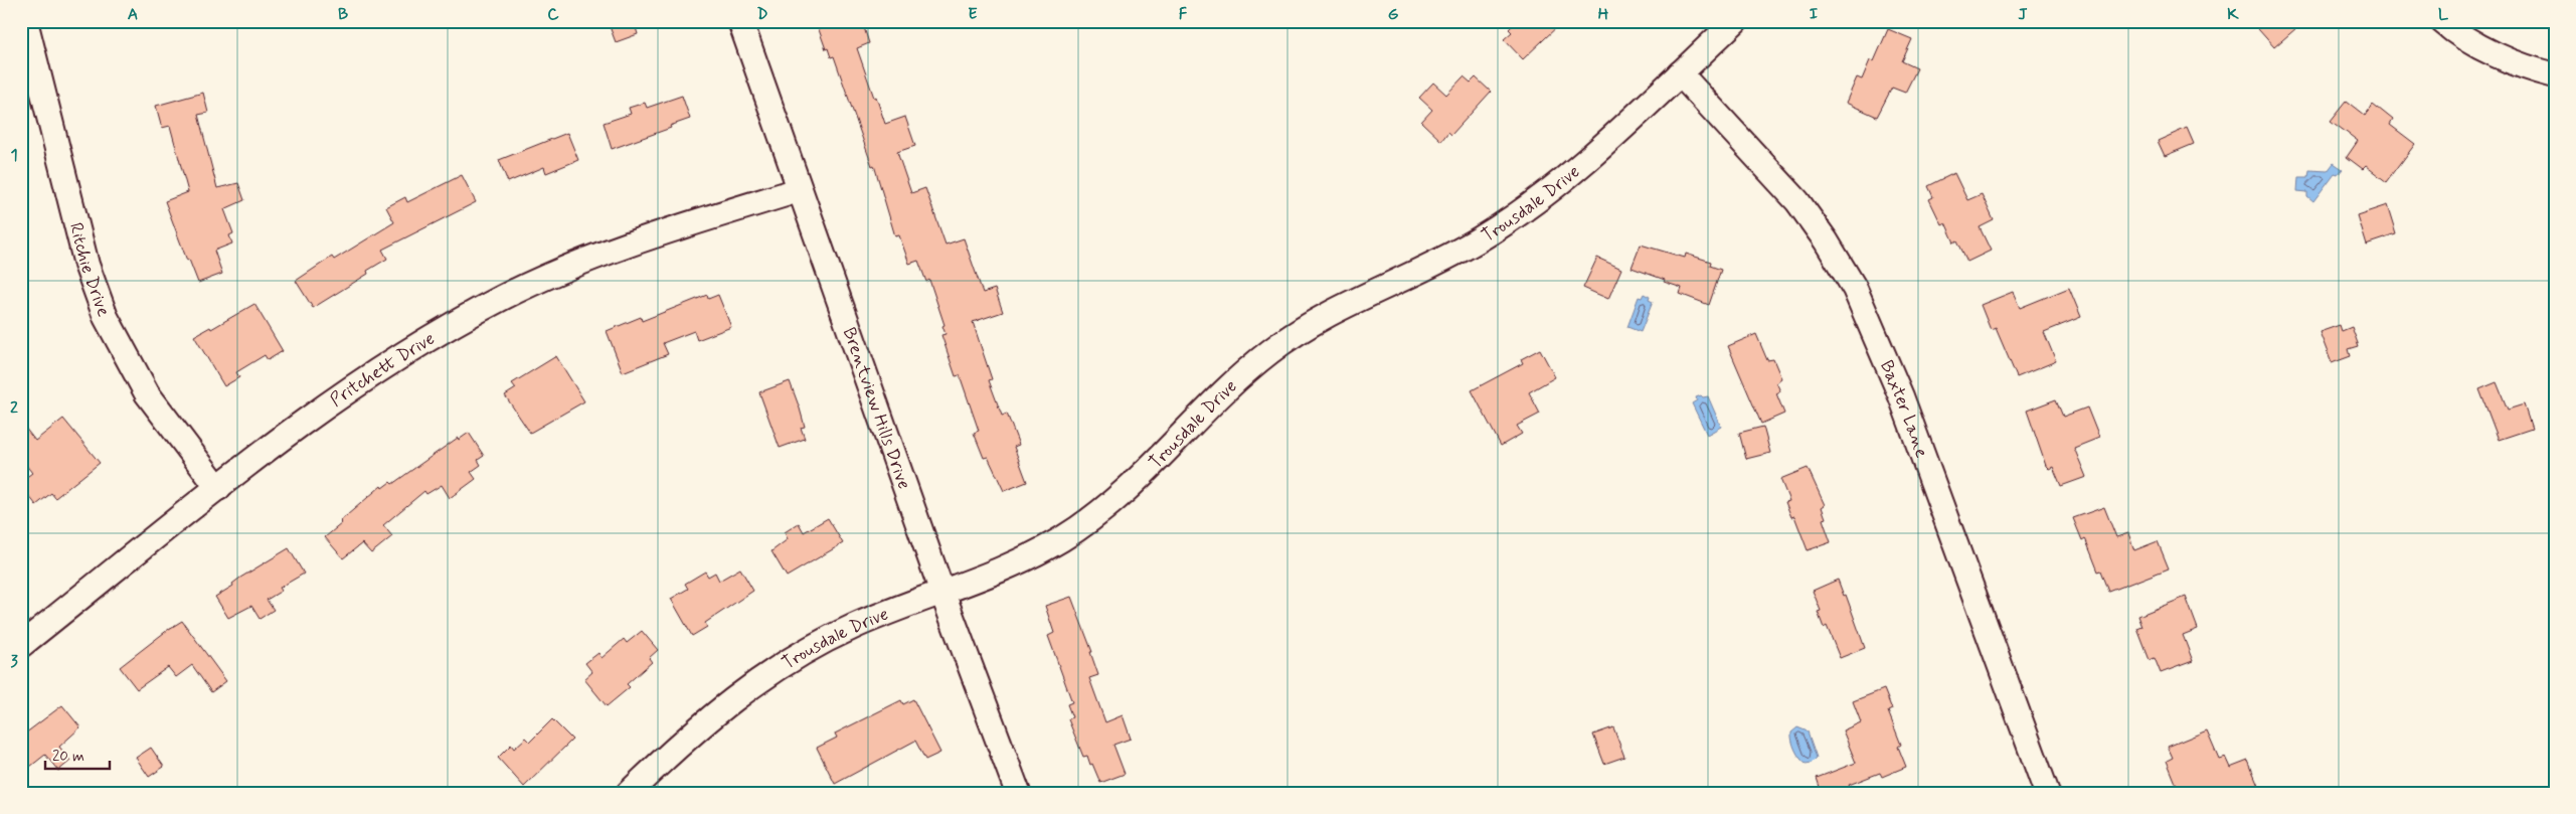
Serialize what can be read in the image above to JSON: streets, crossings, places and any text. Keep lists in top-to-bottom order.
{
  "streets": {
    "street": [
      "Trousdale Drive",
      "Ritchie Drive",
      "Pritchett Drive",
      "Brentview Hills Drive",
      "Baxter Lane"
    ]
  },
  "crossings": [
    ["Trousdale Drive", "Brentview Hills Drive"],
    ["Trousdale Drive", "Baxter Lane"],
    ["Ritchie Drive", "Pritchett Drive"],
    ["Pritchett Drive", "Brentview Hills Drive"]
  ],
  "scale_bar": "20 m",
  "grid": {
    "columns": [
      "A",
      "B",
      "C",
      "D",
      "E",
      "F",
      "G",
      "H",
      "I",
      "J",
      "K",
      "L"
    ],
    "rows": ["1", "2", "3"]
  }
}
